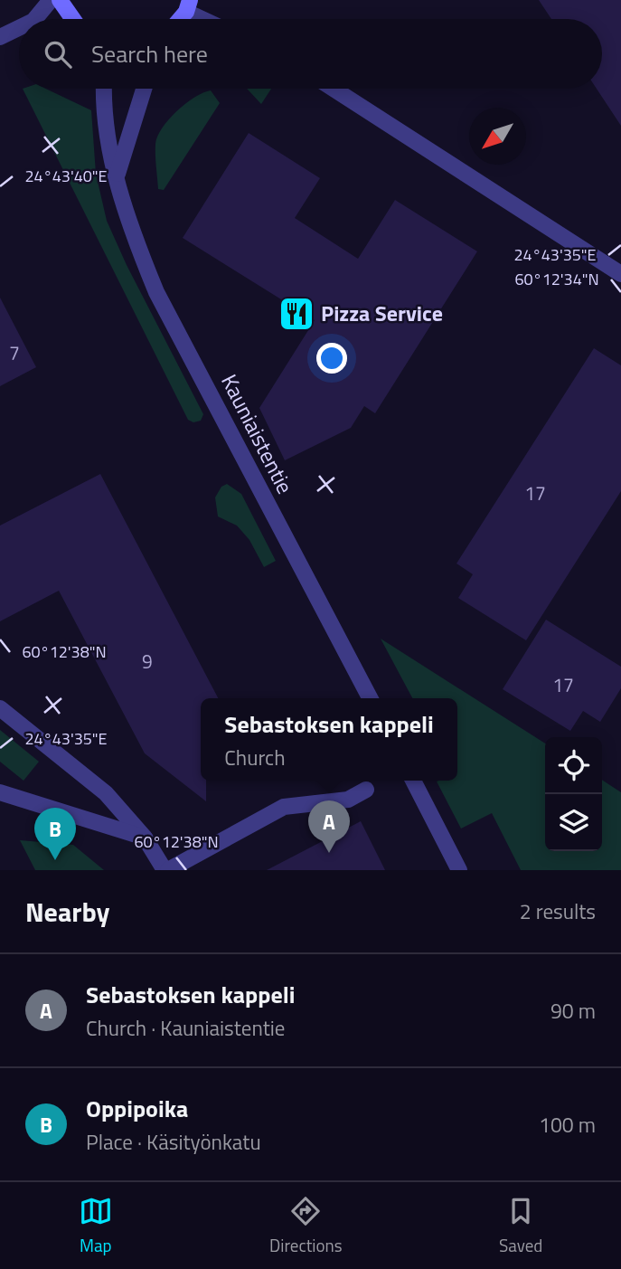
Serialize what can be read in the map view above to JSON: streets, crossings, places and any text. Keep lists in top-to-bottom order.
{
  "streets": {
    "street": ["Kauniaistentie"]
  },
  "places": {
    "restaurant": ["Pizza Service"]
  },
  "house_numbers": [
    "7",
    "17",
    "9",
    "17"
  ],
  "north": "bottom left",
  "page": {
    "search": "Search here",
    "popup": ["Sebastoksen kappeli", "Church"],
    "pins": ["A", "B"],
    "heading": ["Nearby", "2 results"],
    "list": [
      {
        "mark": "A",
        "name": "Sebastoksen kappeli",
        "note": "Church · Kauniaistentie",
        "value": "90 m"
      },
      {
        "mark": "B",
        "name": "Oppipoika",
        "note": "Place · Käsityönkatu",
        "value": "100 m"
      }
    ],
    "nav": ["Map", "Directions", "Saved"]
  },
  "coordinates": [
    "24°43'40\"E",
    "24°43'35\"E",
    "60°12'34\"N",
    "60°12'38\"N"
  ]
}
